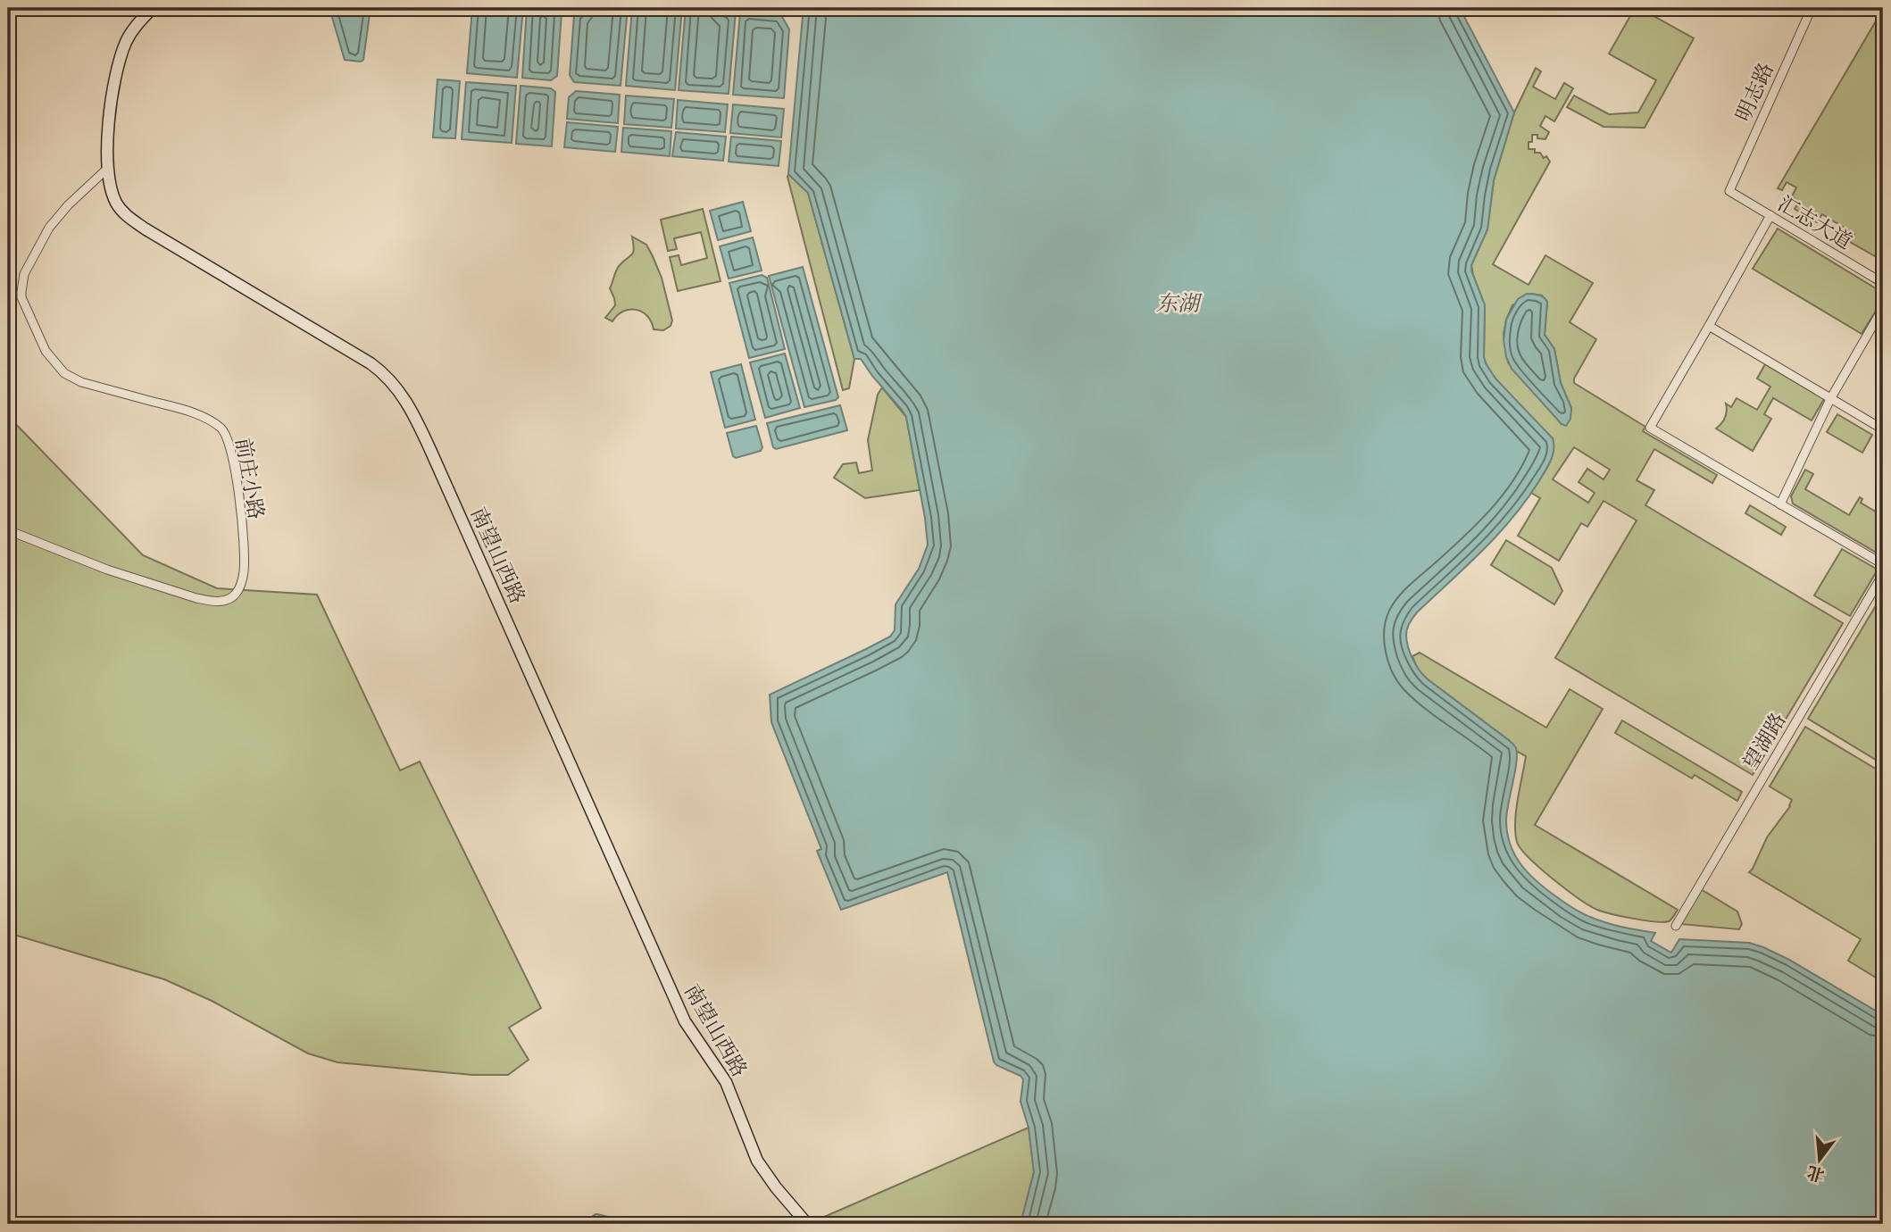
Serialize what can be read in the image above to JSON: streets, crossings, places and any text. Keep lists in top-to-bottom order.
{
  "streets": {
    "street": [
      "明志路",
      "汇志大道",
      "前庄小路",
      "南望山西路",
      "望湖路"
    ]
  },
  "crossings": [
    ["明志路", "汇志大道"],
    ["前庄小路", "南望山西路"]
  ],
  "water": ["东湖"],
  "north": "bottom"
}
